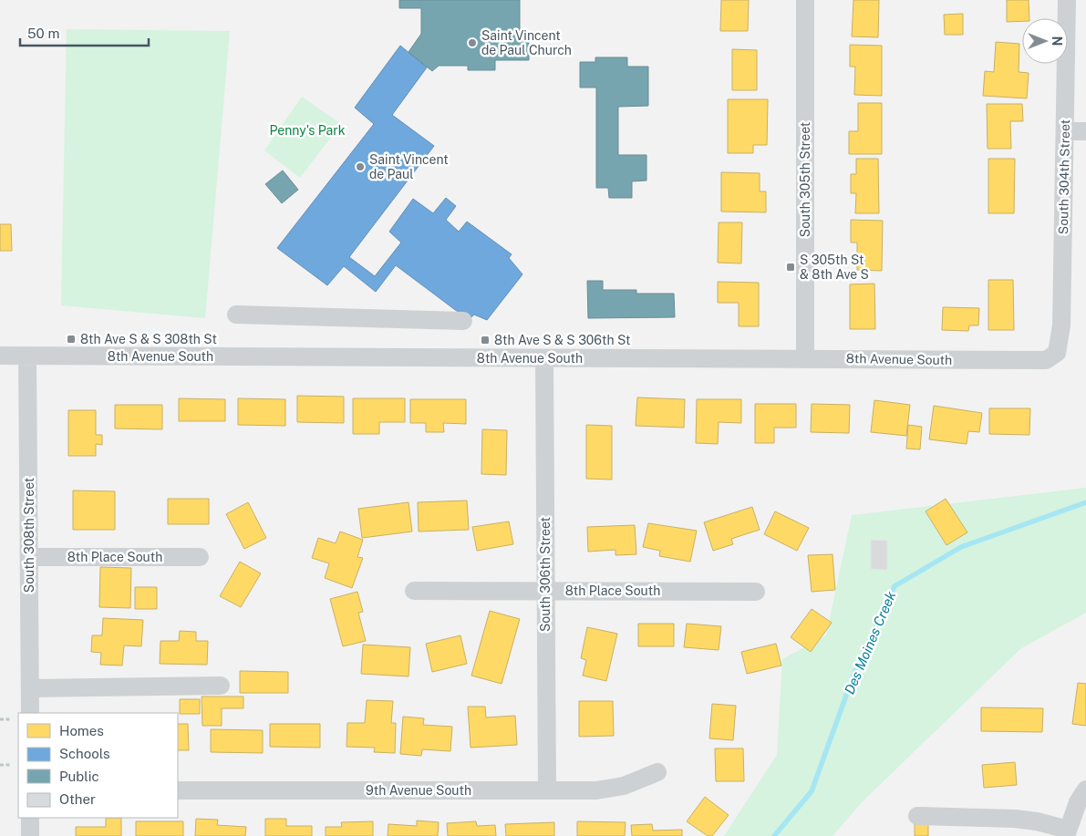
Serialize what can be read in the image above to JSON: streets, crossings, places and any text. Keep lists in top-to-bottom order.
{
  "streets": {
    "street": [
      "South 304th Street",
      "South 305th Street",
      "8th Avenue South",
      "South 308th Street",
      "8th Place South",
      "South 306th Street",
      "9th Avenue South"
    ]
  },
  "crossings": [
    ["South 304th Street", "8th Avenue South"],
    ["South 305th Street", "8th Avenue South"],
    ["8th Avenue South", "South 308th Street"],
    ["8th Avenue South", "South 306th Street"],
    ["South 308th Street", "8th Place South"],
    ["8th Place South", "South 306th Street"],
    ["South 306th Street", "9th Avenue South"]
  ],
  "water": ["Des Moines Creek"],
  "parks": ["Penny's Park"],
  "places": {
    "other": ["Saint Vincent de Paul Church", "Saint Vincent de Paul"],
    "transit": ["S 305th St & 8th Ave S", "8th Ave S & S 308th St", "8th Ave S & S 306th St"]
  },
  "legend": [
    "Homes",
    "Schools",
    "Public",
    "Other"
  ],
  "scale_bar": "50 m",
  "north": "right"
}
